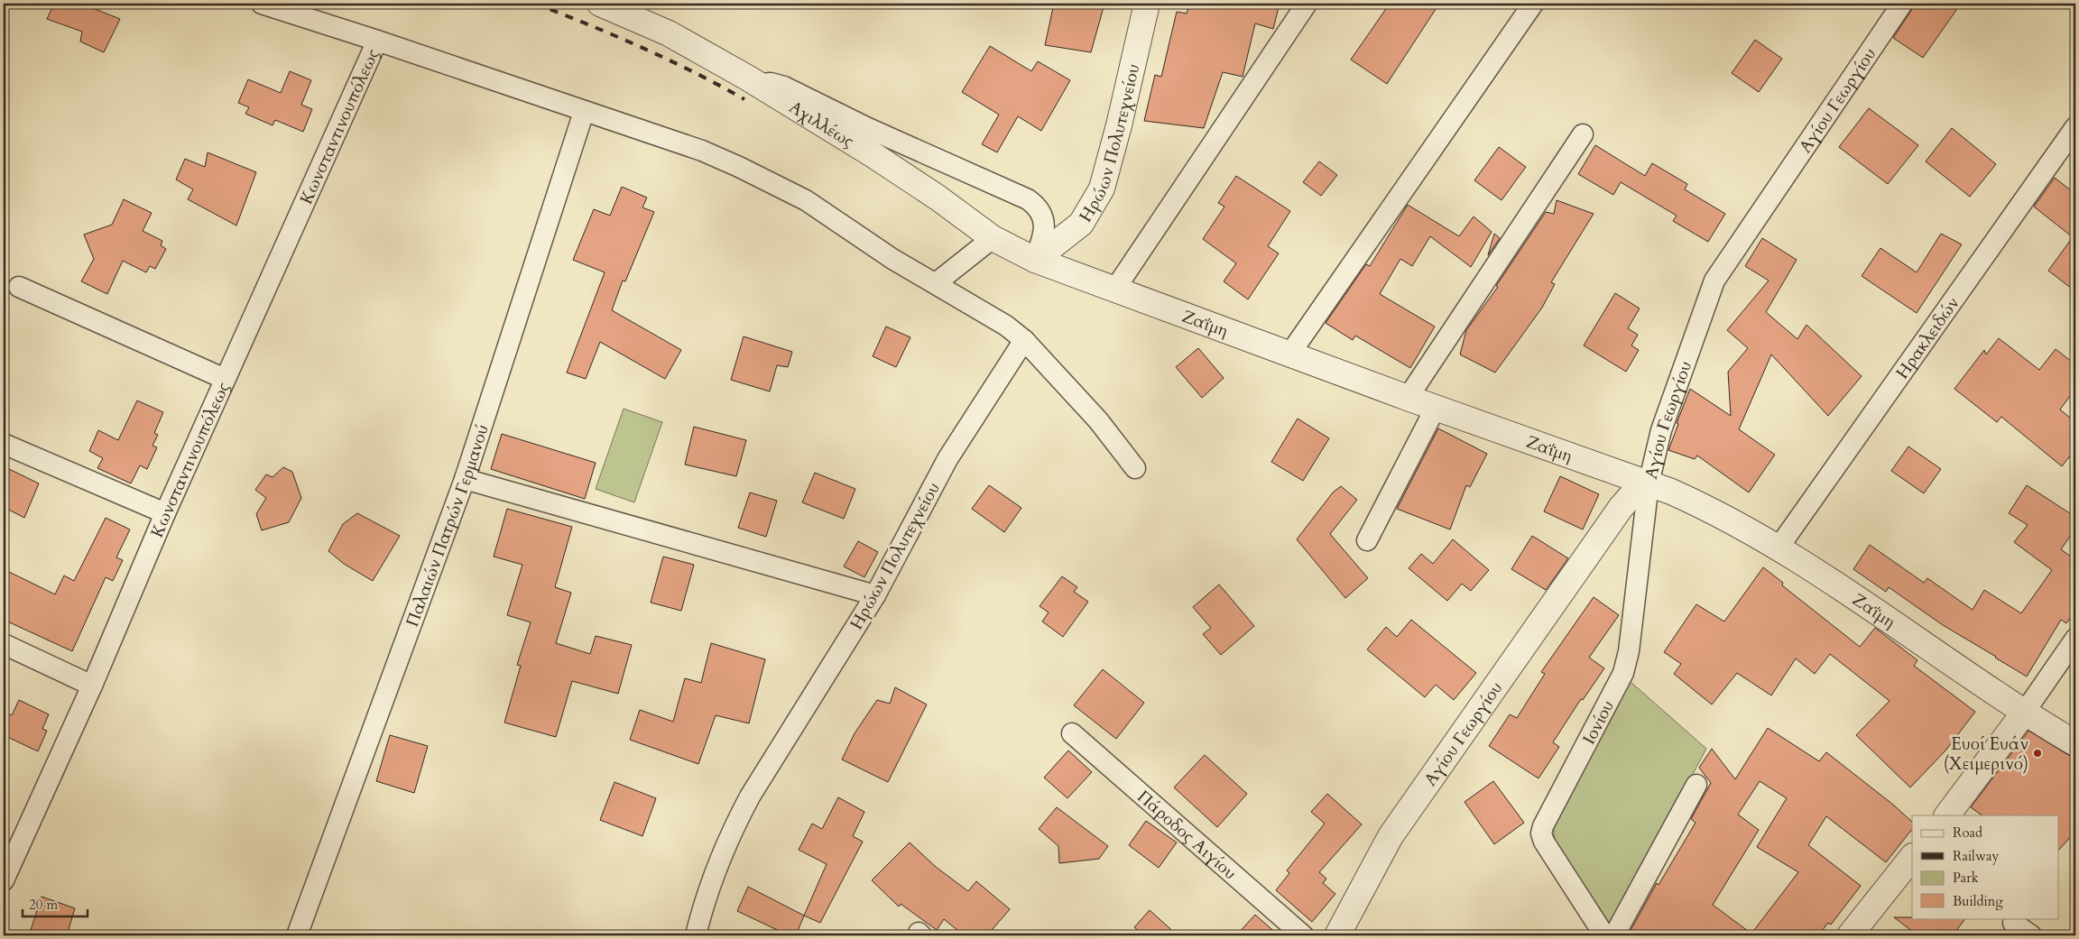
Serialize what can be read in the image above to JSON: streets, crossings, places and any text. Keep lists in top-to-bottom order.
{
  "streets": {
    "street": [
      "Αγίου Γεωργίου",
      "Αχιλλέως",
      "Κωνσταντινουπόλεως",
      "Ηρώων Πολυτεχνείου",
      "Ζαΐμη",
      "Ηρακλειδών",
      "Παλαιών Πατρών Γερμανού",
      "Ιονίου",
      "Πάροδος Αιγίου"
    ]
  },
  "crossings": [
    ["Αγίου Γεωργίου", "Ζαΐμη"],
    ["Αγίου Γεωργίου", "Ιονίου"],
    ["Αχιλλέως", "Ηρώων Πολυτεχνείου"],
    ["Αχιλλέως", "Ζαΐμη"],
    ["Ηρώων Πολυτεχνείου", "Ζαΐμη"],
    ["Ζαΐμη", "Ηρακλειδών"],
    ["Ζαΐμη", "Ιονίου"]
  ],
  "places": ["Ευοί Ευάν (Χειμερινό)"],
  "legend": [
    "Road",
    "Railway",
    "Park",
    "Building"
  ],
  "scale_bar": "20 m"
}
